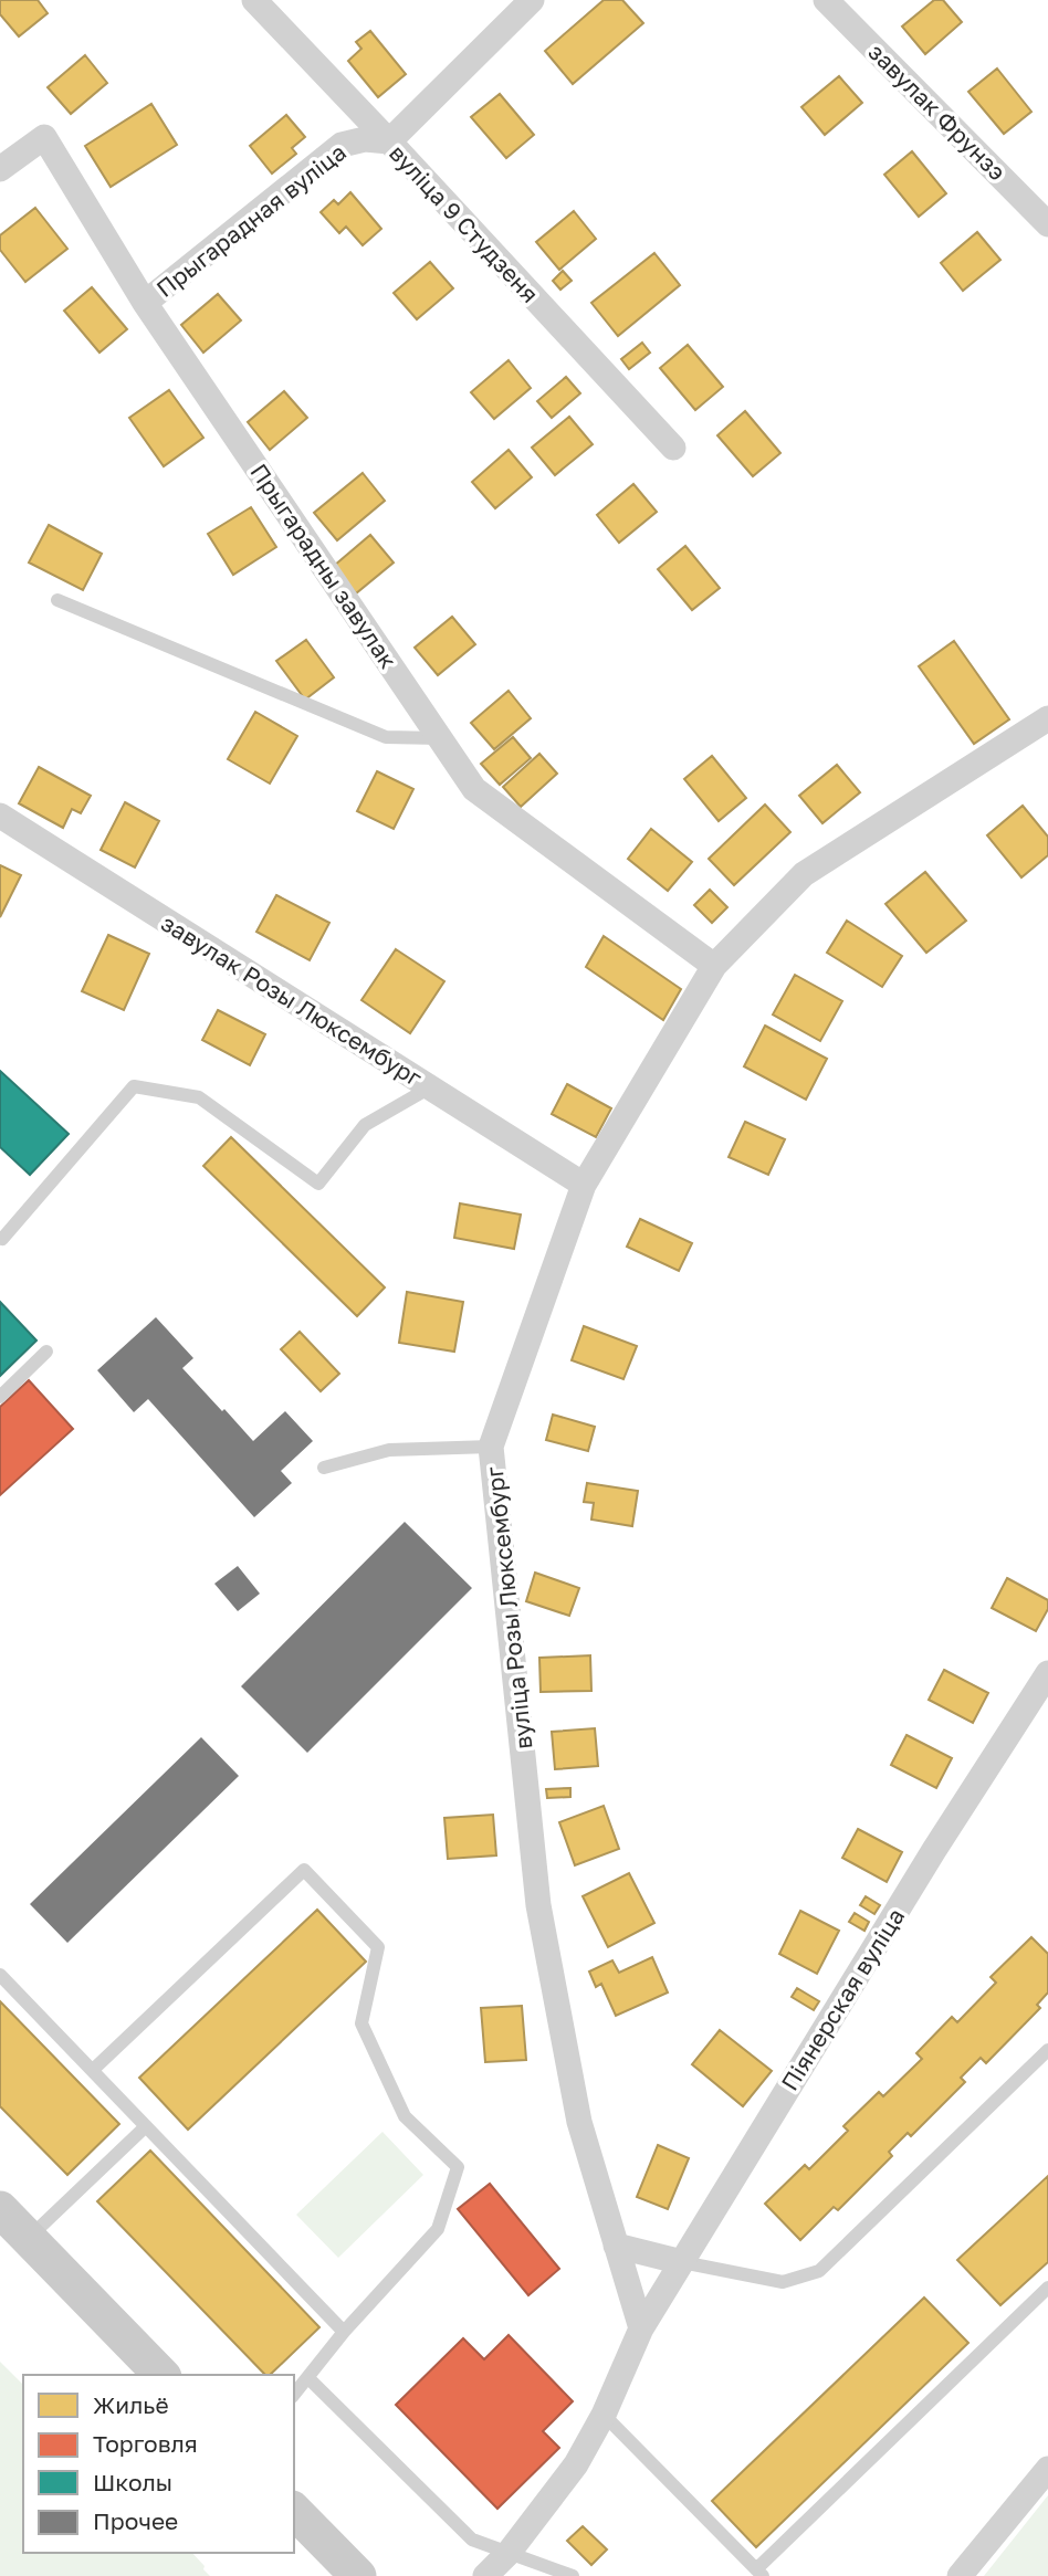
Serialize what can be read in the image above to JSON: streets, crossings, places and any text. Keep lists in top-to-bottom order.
{
  "streets": {
    "street": [
      "завулак Фрунзэ",
      "Прыгарадная вуліца",
      "вуліца 9 Студзеня",
      "Прыгарадны завулак",
      "завулак Розы Люксембург",
      "вуліца Розы Люксембург",
      "Піянерская вуліца"
    ]
  },
  "crossings": [
    ["Прыгарадная вуліца", "вуліца 9 Студзеня"],
    ["Прыгарадная вуліца", "Прыгарадны завулак"],
    ["Прыгарадны завулак", "вуліца Розы Люксембург"],
    ["завулак Розы Люксембург", "вуліца Розы Люксембург"],
    ["вуліца Розы Люксембург", "Піянерская вуліца"]
  ],
  "legend": [
    "Жильё",
    "Торговля",
    "Школы",
    "Прочее"
  ]
}
